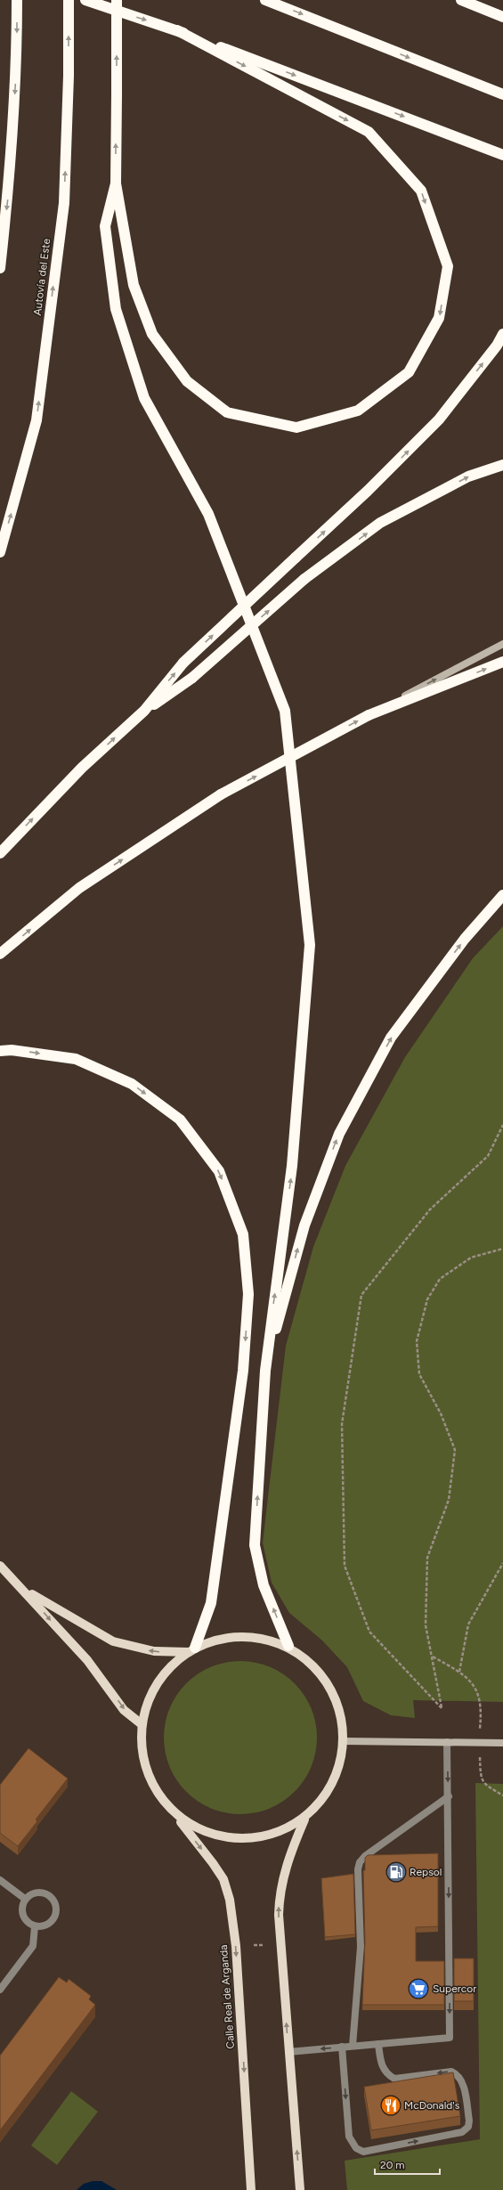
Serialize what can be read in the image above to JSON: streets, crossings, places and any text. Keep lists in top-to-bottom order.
{
  "streets": {
    "highway": ["Autovía del Este"],
    "main road": ["Calle Real de Arganda"]
  },
  "places": {
    "fuel station": ["Repsol"],
    "supermarket": ["Supercor"],
    "restaurant": ["McDonald's"]
  },
  "scale_bar": "20 m"
}
